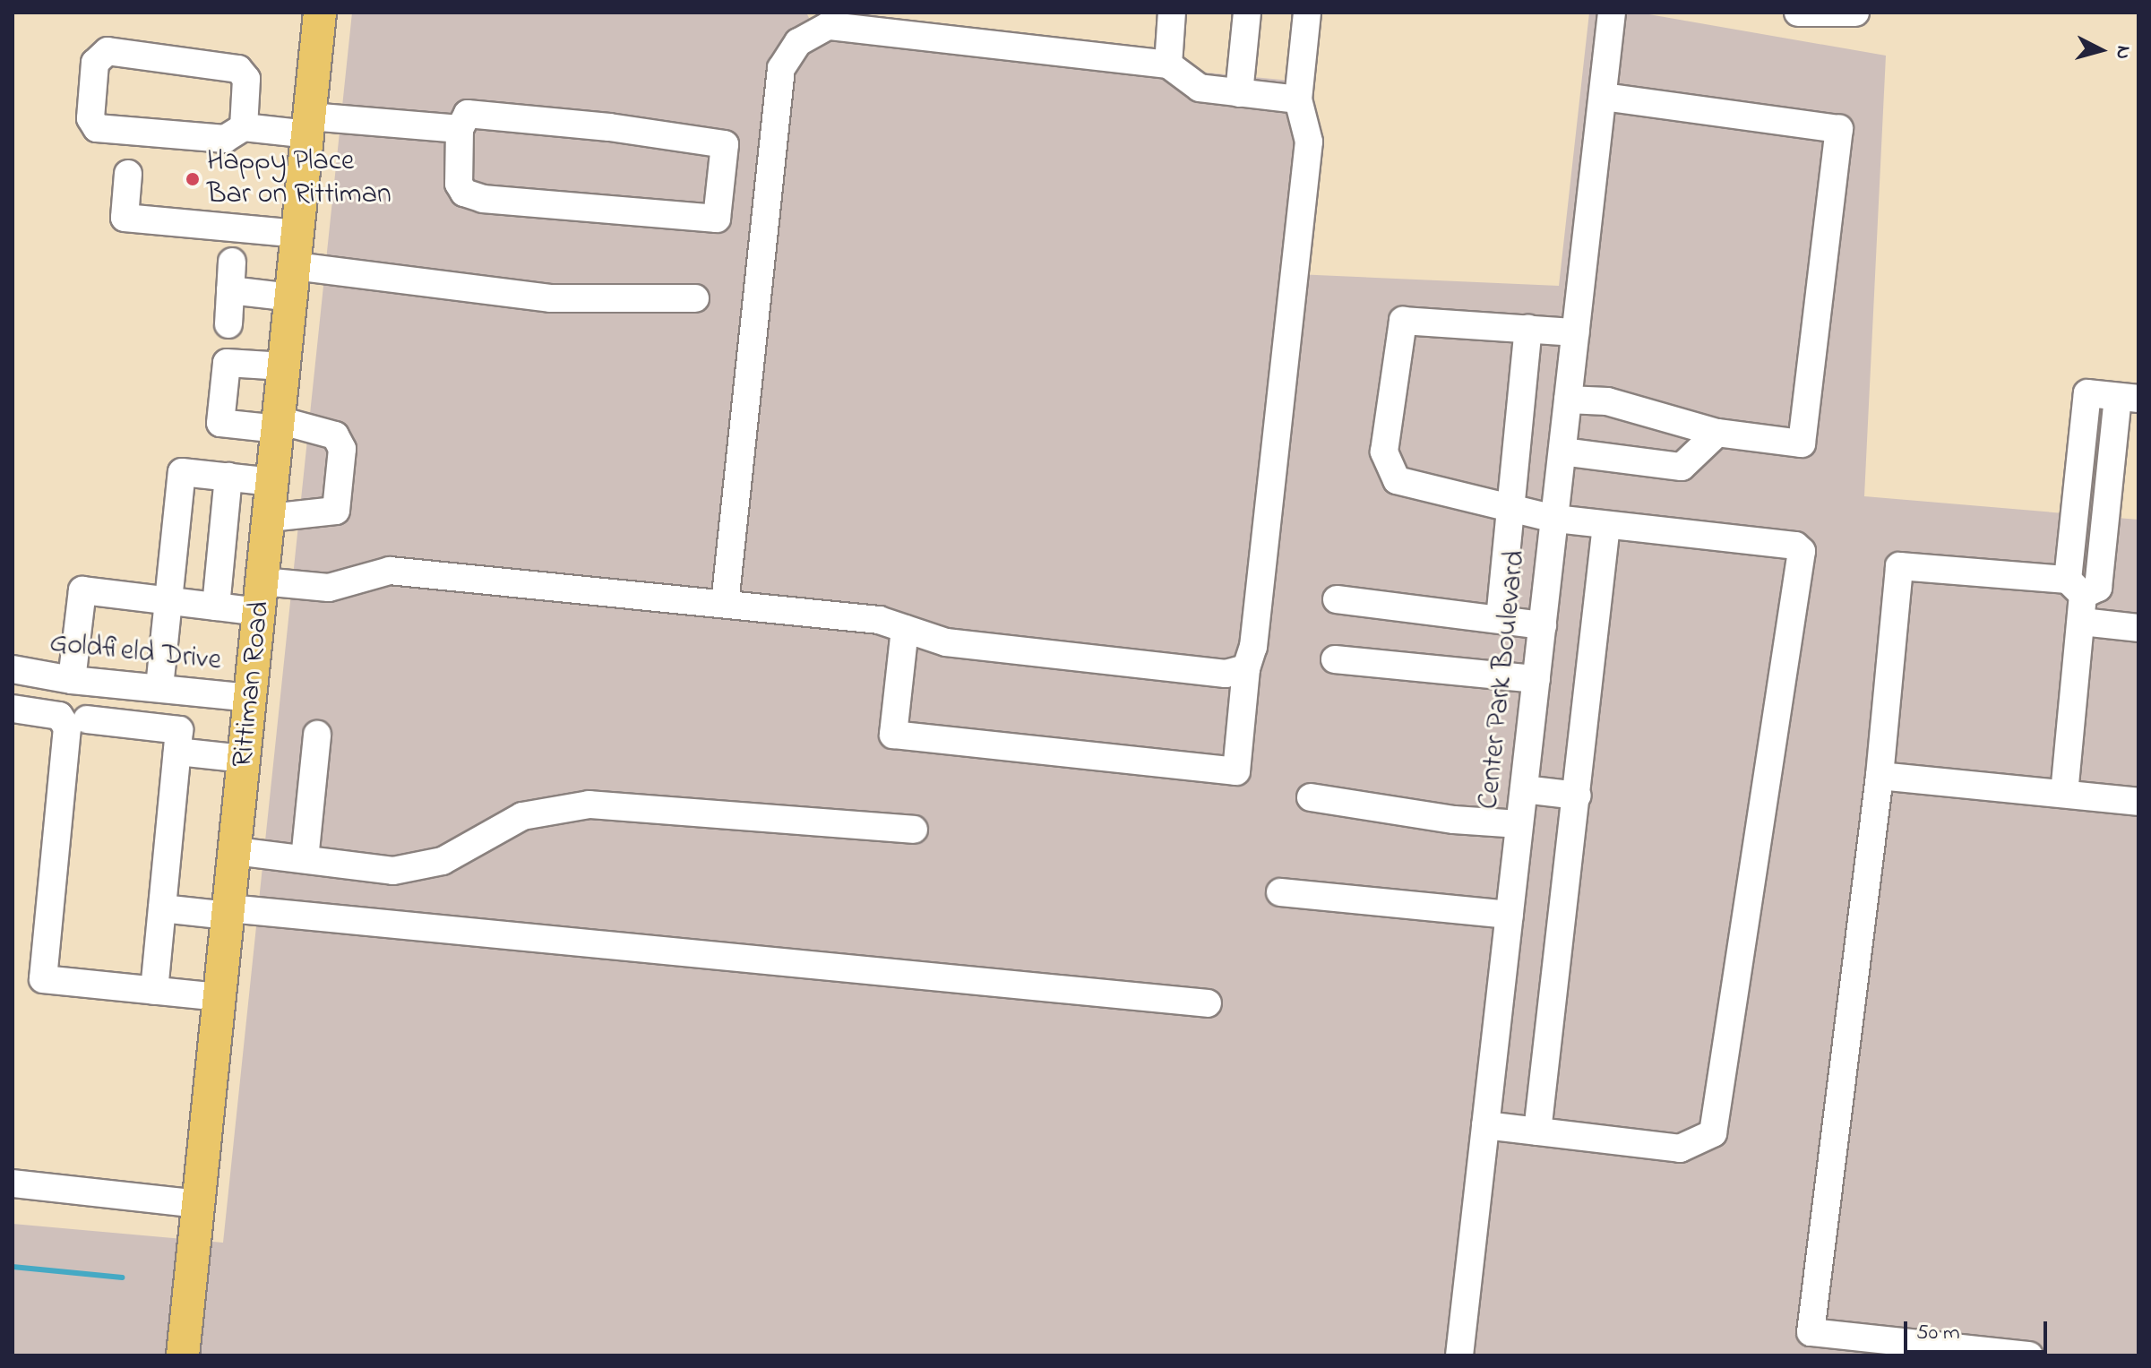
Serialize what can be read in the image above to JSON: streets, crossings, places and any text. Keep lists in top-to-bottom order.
{
  "streets": {
    "main road": ["Rittiman Road"],
    "street": ["Goldfield Drive", "Center Park Boulevard"]
  },
  "crossings": [
    ["Goldfield Drive", "Rittiman Road"]
  ],
  "places": ["Happy Place Bar on Rittiman"],
  "scale_bar": "50 m",
  "north": "right"
}
